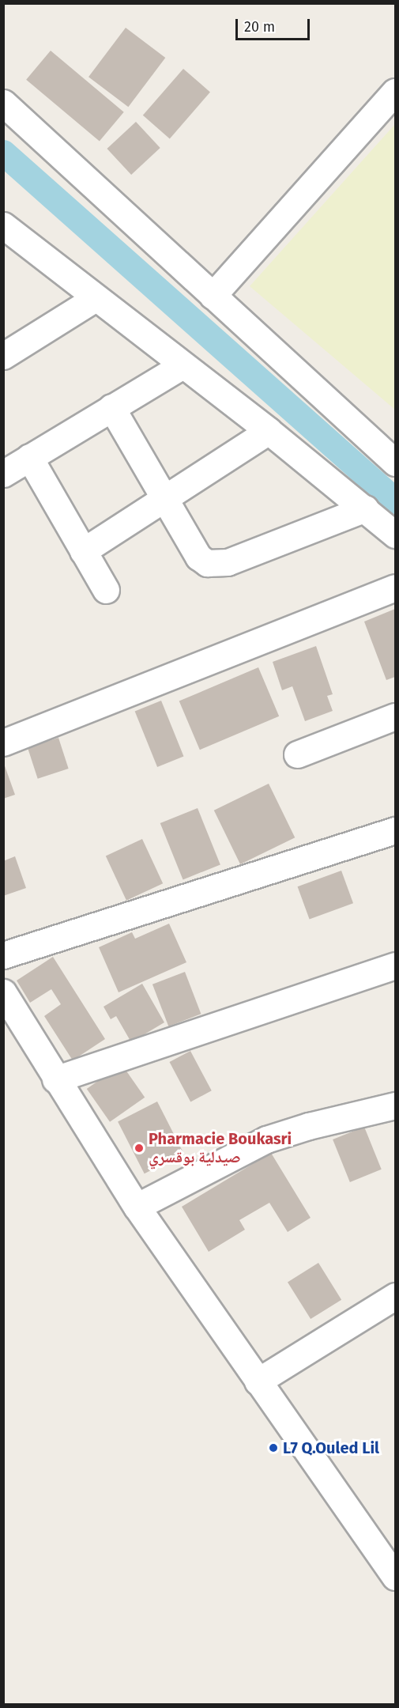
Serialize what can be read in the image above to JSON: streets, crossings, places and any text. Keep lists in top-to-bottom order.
{
  "places": ["Pharmacie Boukasri صيدلية بوقسري", "L7 Q.Ouled Lil"],
  "scale_bar": "20 m"
}
